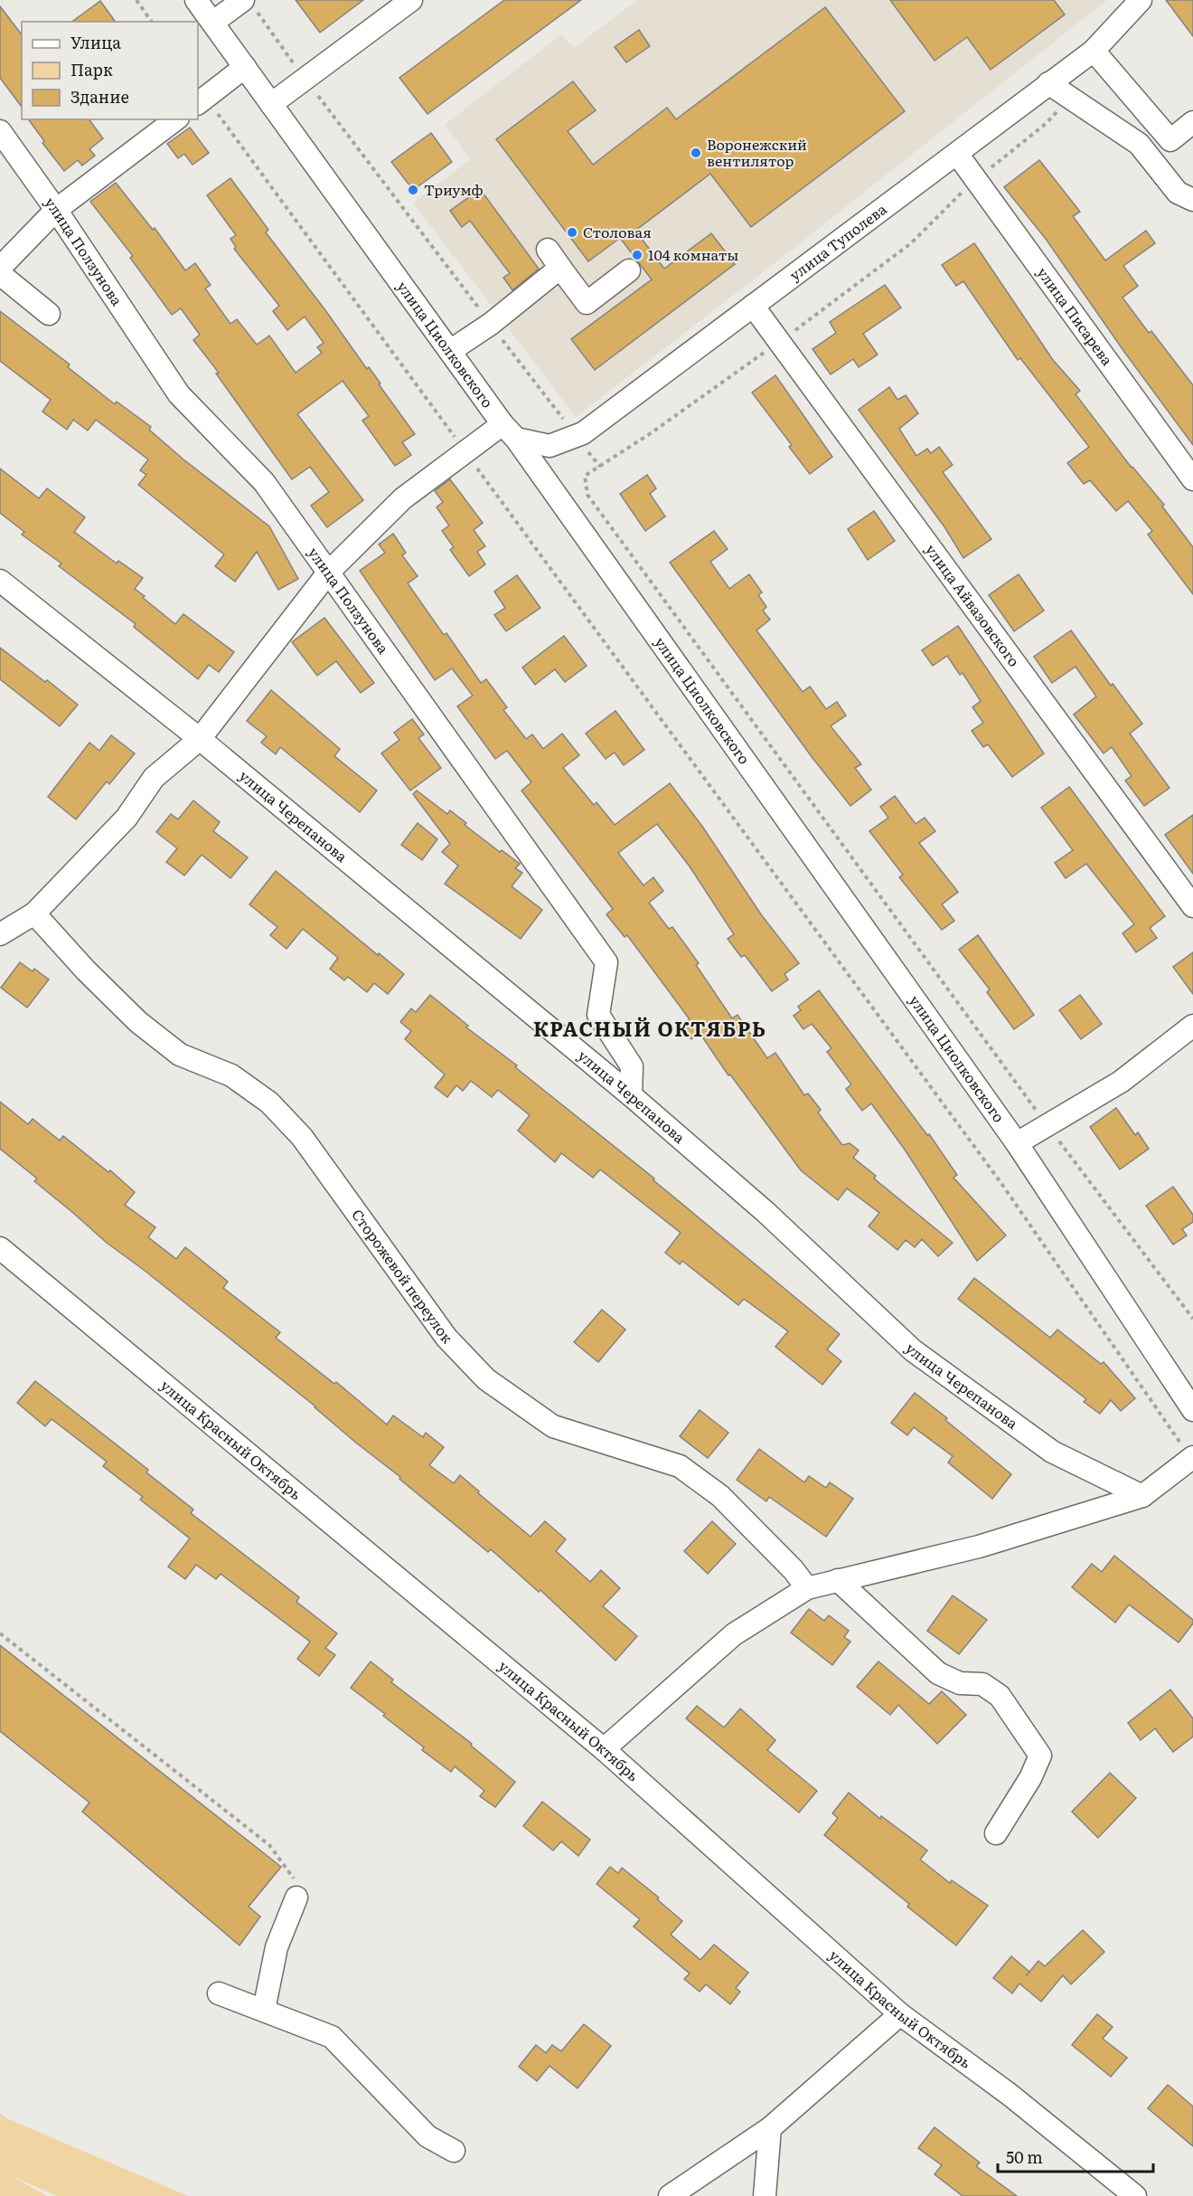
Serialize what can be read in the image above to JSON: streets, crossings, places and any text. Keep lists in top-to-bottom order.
{
  "streets": {
    "street": [
      "улица Туполева",
      "улица Ползунова",
      "улица Писарева",
      "улица Циолковского",
      "улица Айвазовского",
      "улица Черепанова",
      "Сторожевой переулок",
      "улица Красный Октябрь"
    ]
  },
  "crossings": [
    ["улица Туполева", "улица Писарева"],
    ["улица Туполева", "улица Циолковского"],
    ["улица Туполева", "улица Айвазовского"],
    ["улица Ползунова", "улица Черепанова"]
  ],
  "districts": ["КРАСНЫЙ ОКТЯБРЬ"],
  "places": [
    "Воронежский вентилятор",
    "Триумф",
    "Столовая",
    "104 комнаты"
  ],
  "legend": ["Улица", "Парк", "Здание"],
  "scale_bar": "50 m"
}
